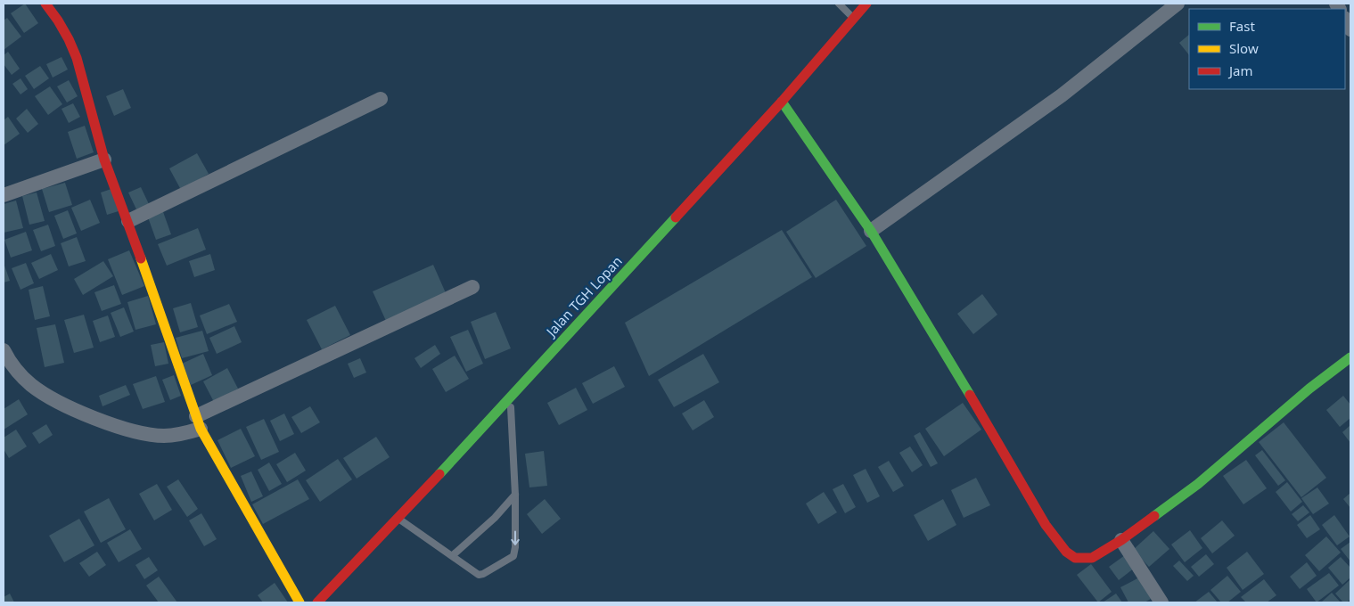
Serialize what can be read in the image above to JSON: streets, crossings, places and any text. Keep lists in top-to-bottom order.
{
  "streets": {
    "main road": ["Jalan TGH Lopan"]
  },
  "legend": ["Fast", "Slow", "Jam"]
}
